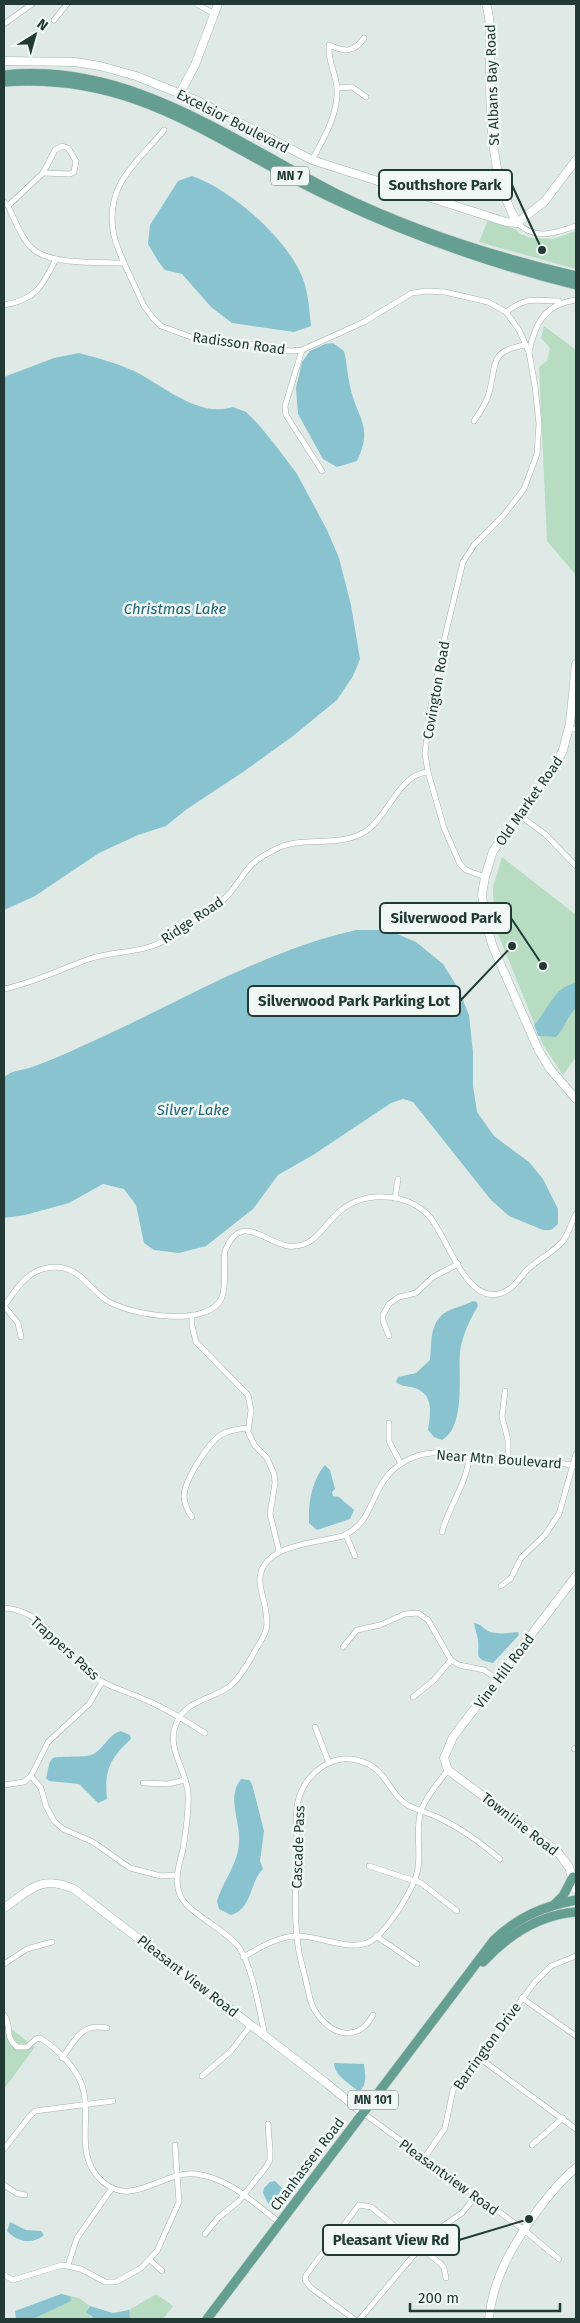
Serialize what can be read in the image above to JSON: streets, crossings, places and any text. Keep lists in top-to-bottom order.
{
  "streets": {
    "main road": ["MN 7", "MN 101", "Chanhassen Road"],
    "street": [
      "St Albans Bay Road",
      "Excelsior Boulevard",
      "Radisson Road",
      "Covington Road",
      "Old Market Road",
      "Ridge Road",
      "Near Mtn Boulevard",
      "Trappers Pass",
      "Vine Hill Road",
      "Townline Road",
      "Cascade Pass",
      "Pleasant View Road",
      "Barrington Drive",
      "Pleasantview Road"
    ]
  },
  "crossings": [
    ["St Albans Bay Road", "Excelsior Boulevard"],
    ["Radisson Road", "Covington Road"],
    ["Covington Road", "Old Market Road"],
    ["Covington Road", "Ridge Road"],
    ["Vine Hill Road", "Townline Road"],
    ["Pleasant View Road", "Chanhassen Road"],
    ["Pleasant View Road", "Pleasantview Road"],
    ["Barrington Drive", "Pleasantview Road"],
    ["MN 101", "Chanhassen Road"],
    ["Chanhassen Road", "Pleasantview Road"]
  ],
  "water": ["Christmas Lake", "Silver Lake"],
  "places": [
    "Southshore Park",
    "Silverwood Park Parking Lot",
    "Silverwood Park",
    "Pleasant View Rd"
  ],
  "scale_bar": "200 m",
  "north": "top right"
}
